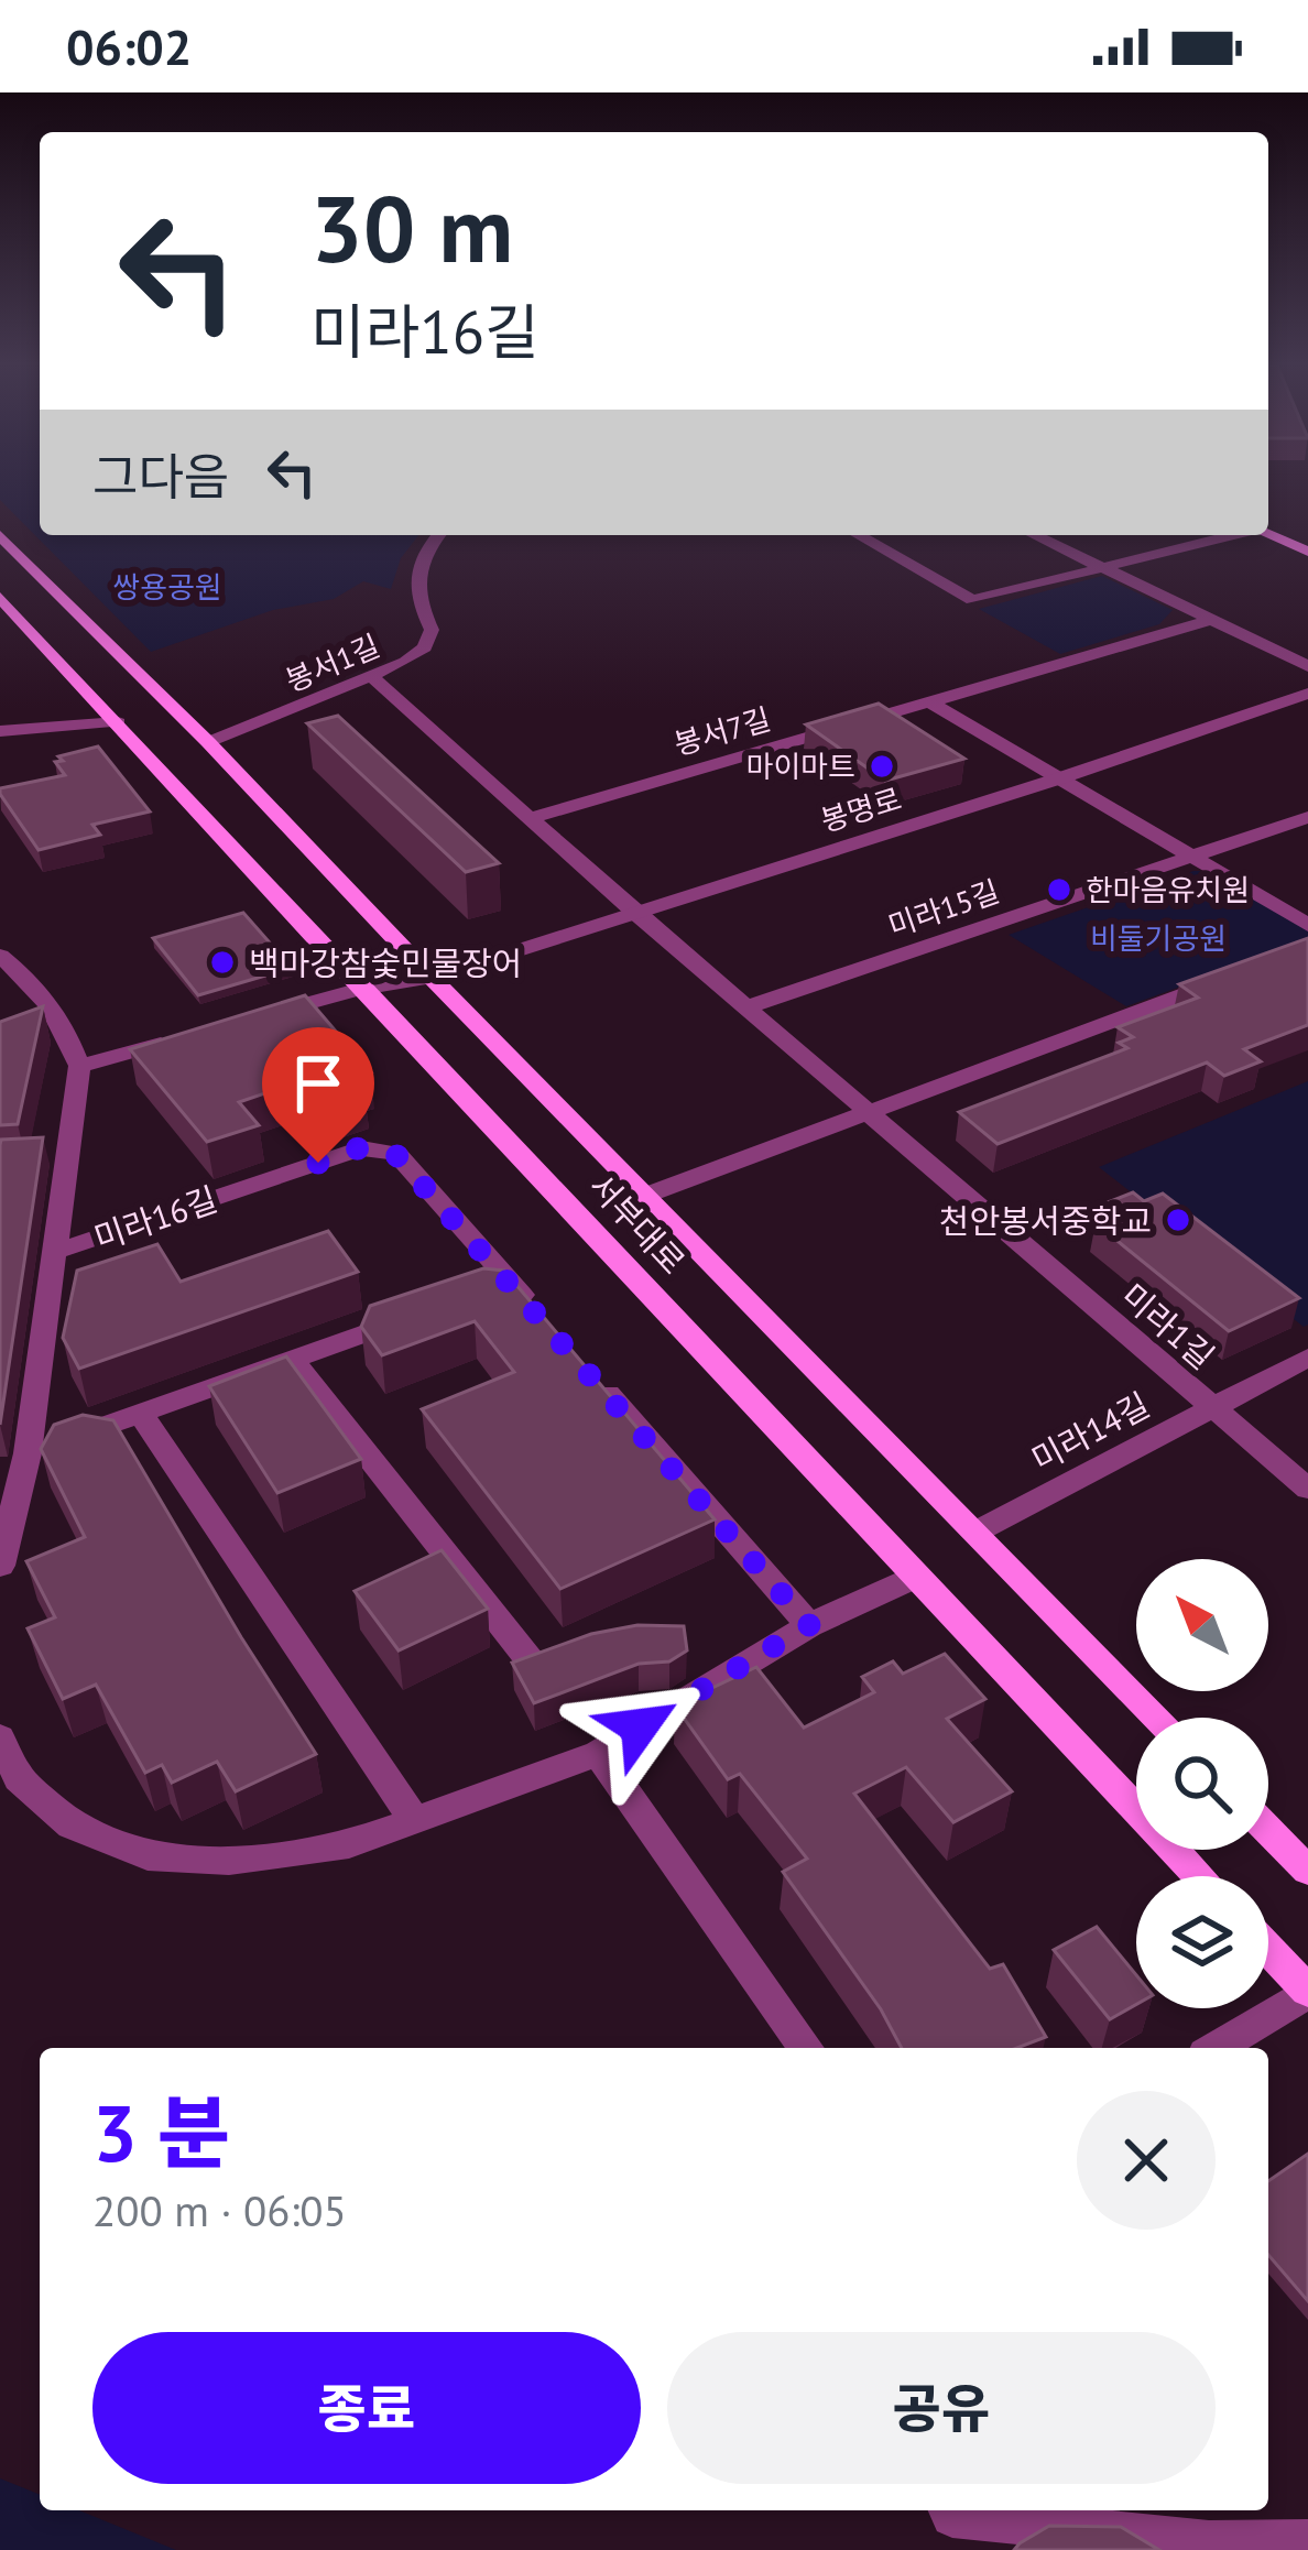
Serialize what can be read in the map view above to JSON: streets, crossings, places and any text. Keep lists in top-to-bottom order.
{
  "streets": {
    "main road": ["서부대로"],
    "street": [
      "봉서1길",
      "봉서7길",
      "봉명로",
      "미라15길",
      "미라16길",
      "미라1길",
      "미라14길"
    ]
  },
  "crossings": [
    ["봉서1길", "서부대로"],
    ["봉서1길", "미라1길"],
    ["봉서7길", "미라1길"],
    ["봉명로", "서부대로"],
    ["봉명로", "미라1길"],
    ["미라15길", "미라1길"],
    ["서부대로", "미라14길"],
    ["미라1길", "미라14길"]
  ],
  "parks": ["쌍용공원", "비둘기공원"],
  "places": [
    "마이마트",
    "한마음유치원",
    "백마강참숯민물장어",
    "천안봉서중학교"
  ],
  "north": "top left",
  "page": {
    "status": "06:02",
    "turn": ["30 m", "미라16길"],
    "then": "그다음",
    "heading": ["3 분", "200 m · 06:05"],
    "buttons": ["종료", "공유"]
  }
}
